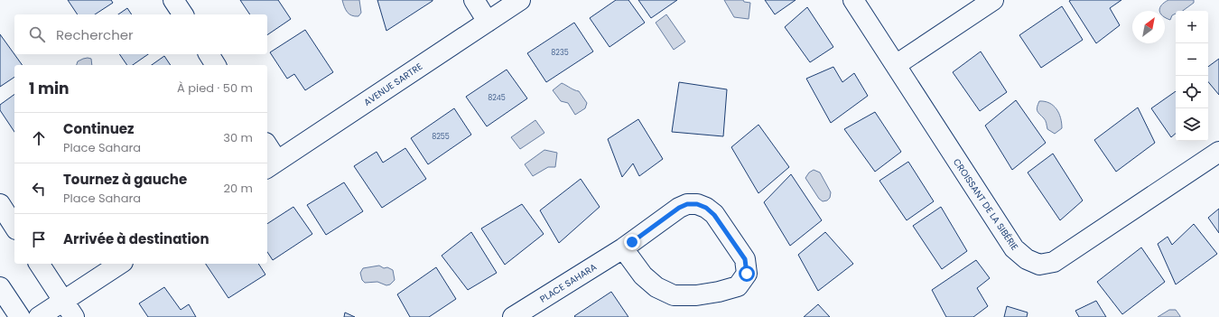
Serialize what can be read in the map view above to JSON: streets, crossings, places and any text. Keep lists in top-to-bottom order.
{
  "streets": {
    "street": ["AVENUE SARTRE", "CROISSANT DE LA SIBÉRIE", "PLACE SAHARA"]
  },
  "house_numbers": ["8235", "8245", "8255"],
  "north": "top right",
  "page": {
    "map_buttons": ["+", "−"],
    "search": "Rechercher",
    "heading": ["1 min", "À pied · 50 m"],
    "list": [
      ["Continuez", "Place Sahara", "30 m"],
      ["Tournez à gauche", "Place Sahara", "20 m"],
      "Arrivée à destination"
    ]
  }
}
